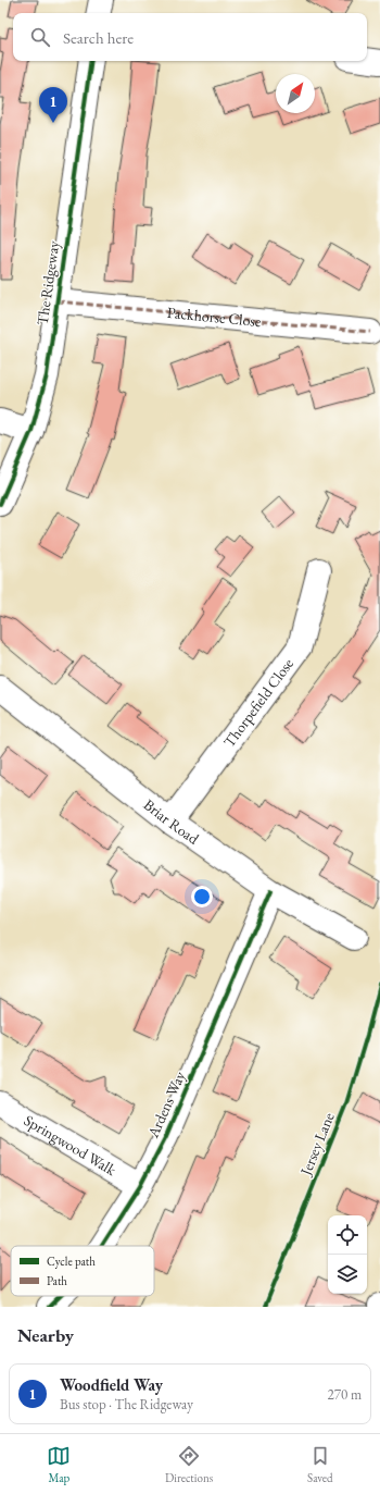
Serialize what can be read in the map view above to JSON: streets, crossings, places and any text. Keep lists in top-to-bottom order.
{
  "streets": {
    "street": [
      "The Ridgeway",
      "Packhorse Close",
      "Thorpefield Close",
      "Briar Road",
      "Ardens Way",
      "Springwood Walk"
    ],
    "cycle path": ["Jersey Lane"]
  },
  "crossings": [
    ["The Ridgeway", "Packhorse Close"],
    ["Thorpefield Close", "Briar Road"],
    ["Briar Road", "Ardens Way"],
    ["Ardens Way", "Springwood Walk"]
  ],
  "legend": ["Cycle path", "Path"],
  "north": "top right",
  "page": {
    "search": "Search here",
    "pins": "1",
    "heading": "Nearby",
    "list": [
      {
        "mark": "1",
        "name": "Woodfield Way",
        "note": "Bus stop · The Ridgeway",
        "value": "270 m"
      }
    ],
    "nav": ["Map", "Directions", "Saved"]
  }
}
